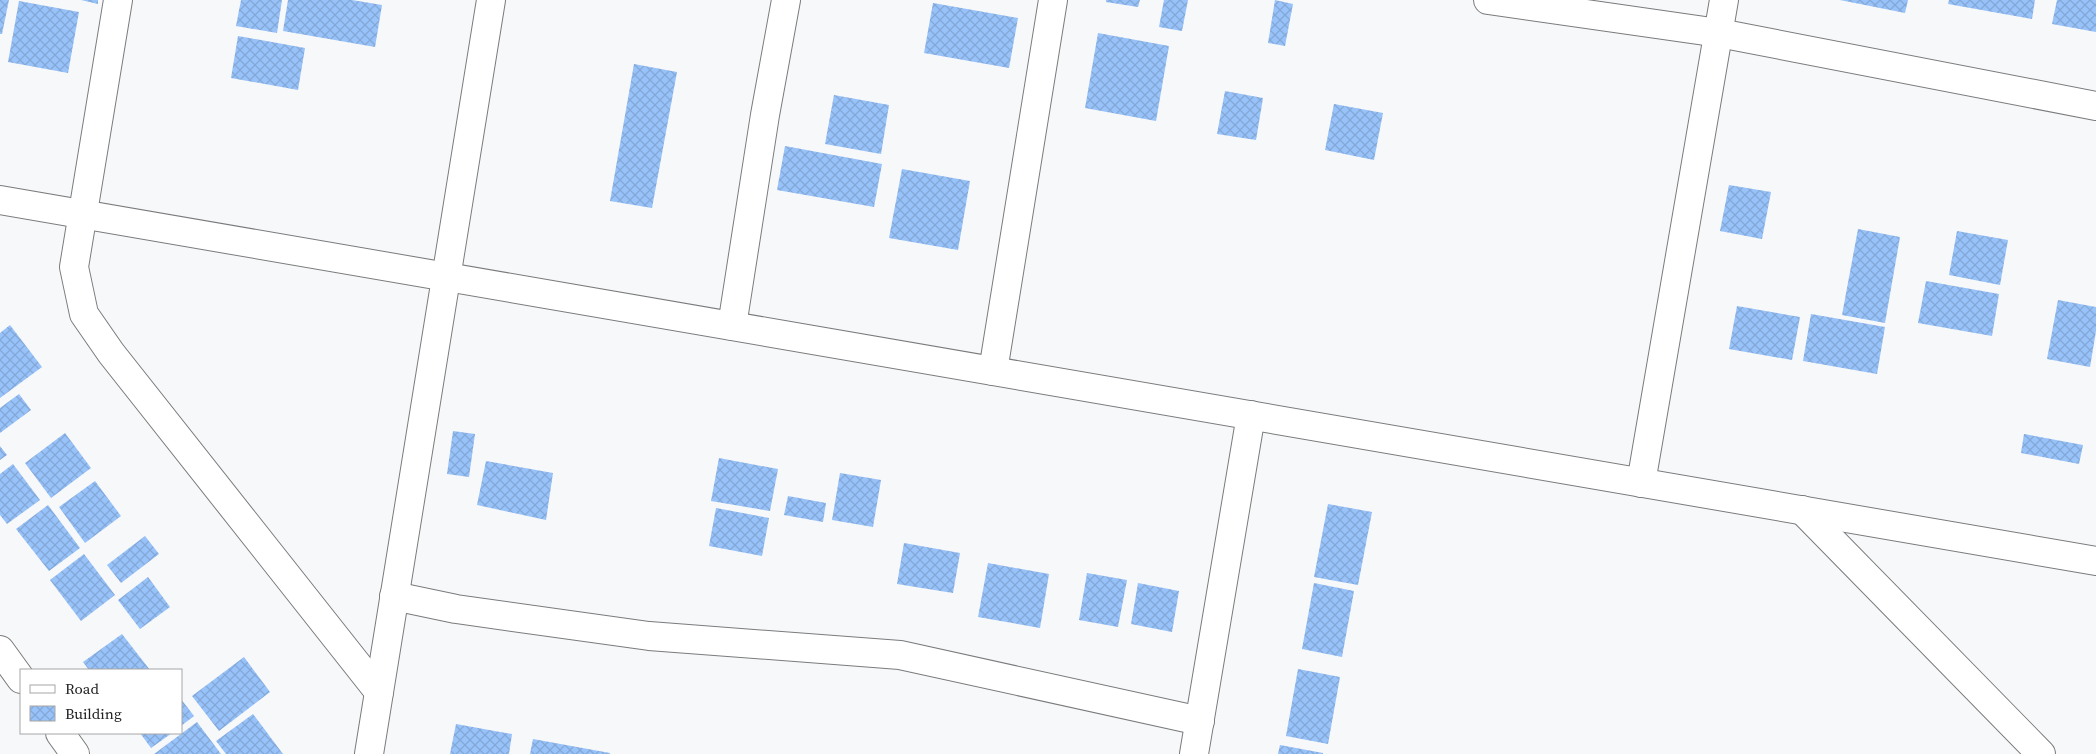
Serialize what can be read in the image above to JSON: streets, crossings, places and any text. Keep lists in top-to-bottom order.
{
  "legend": ["Road", "Building"]
}
